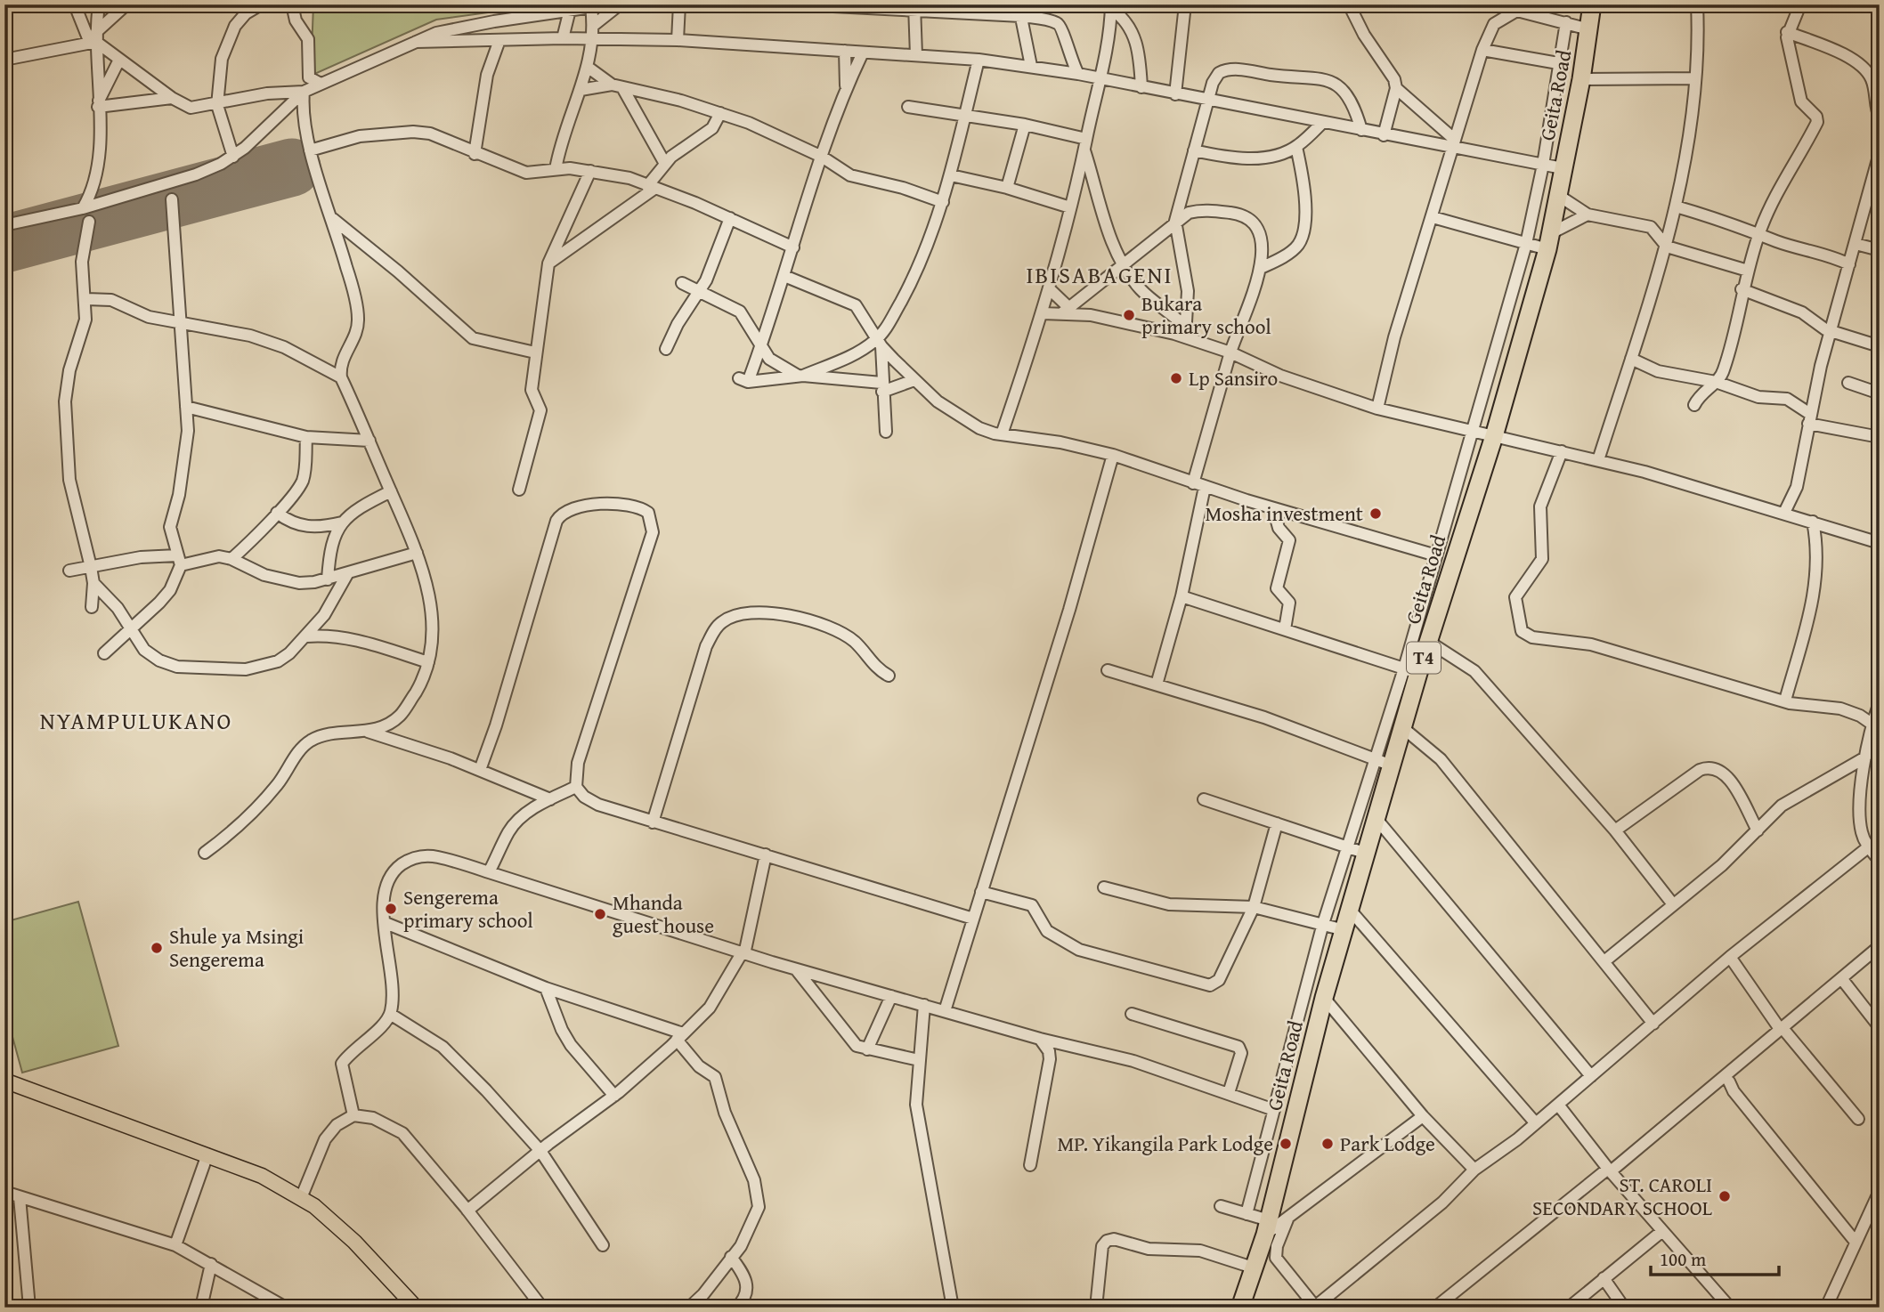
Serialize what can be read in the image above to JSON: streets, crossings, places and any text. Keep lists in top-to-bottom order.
{
  "streets": {
    "highway": ["Geita Road", "T4"]
  },
  "districts": ["IBISABAGENI", "NYAMPULUKANO"],
  "places": [
    "Bukara primary school",
    "Lp Sansiro",
    "Mosha investment",
    "Sengerema primary school",
    "Mhanda guest house",
    "Shule ya Msingi Sengerema",
    "MP. Yikangila Park Lodge",
    "Park Lodge",
    "ST. CAROLI SECONDARY SCHOOL"
  ],
  "scale_bar": "100 m"
}
